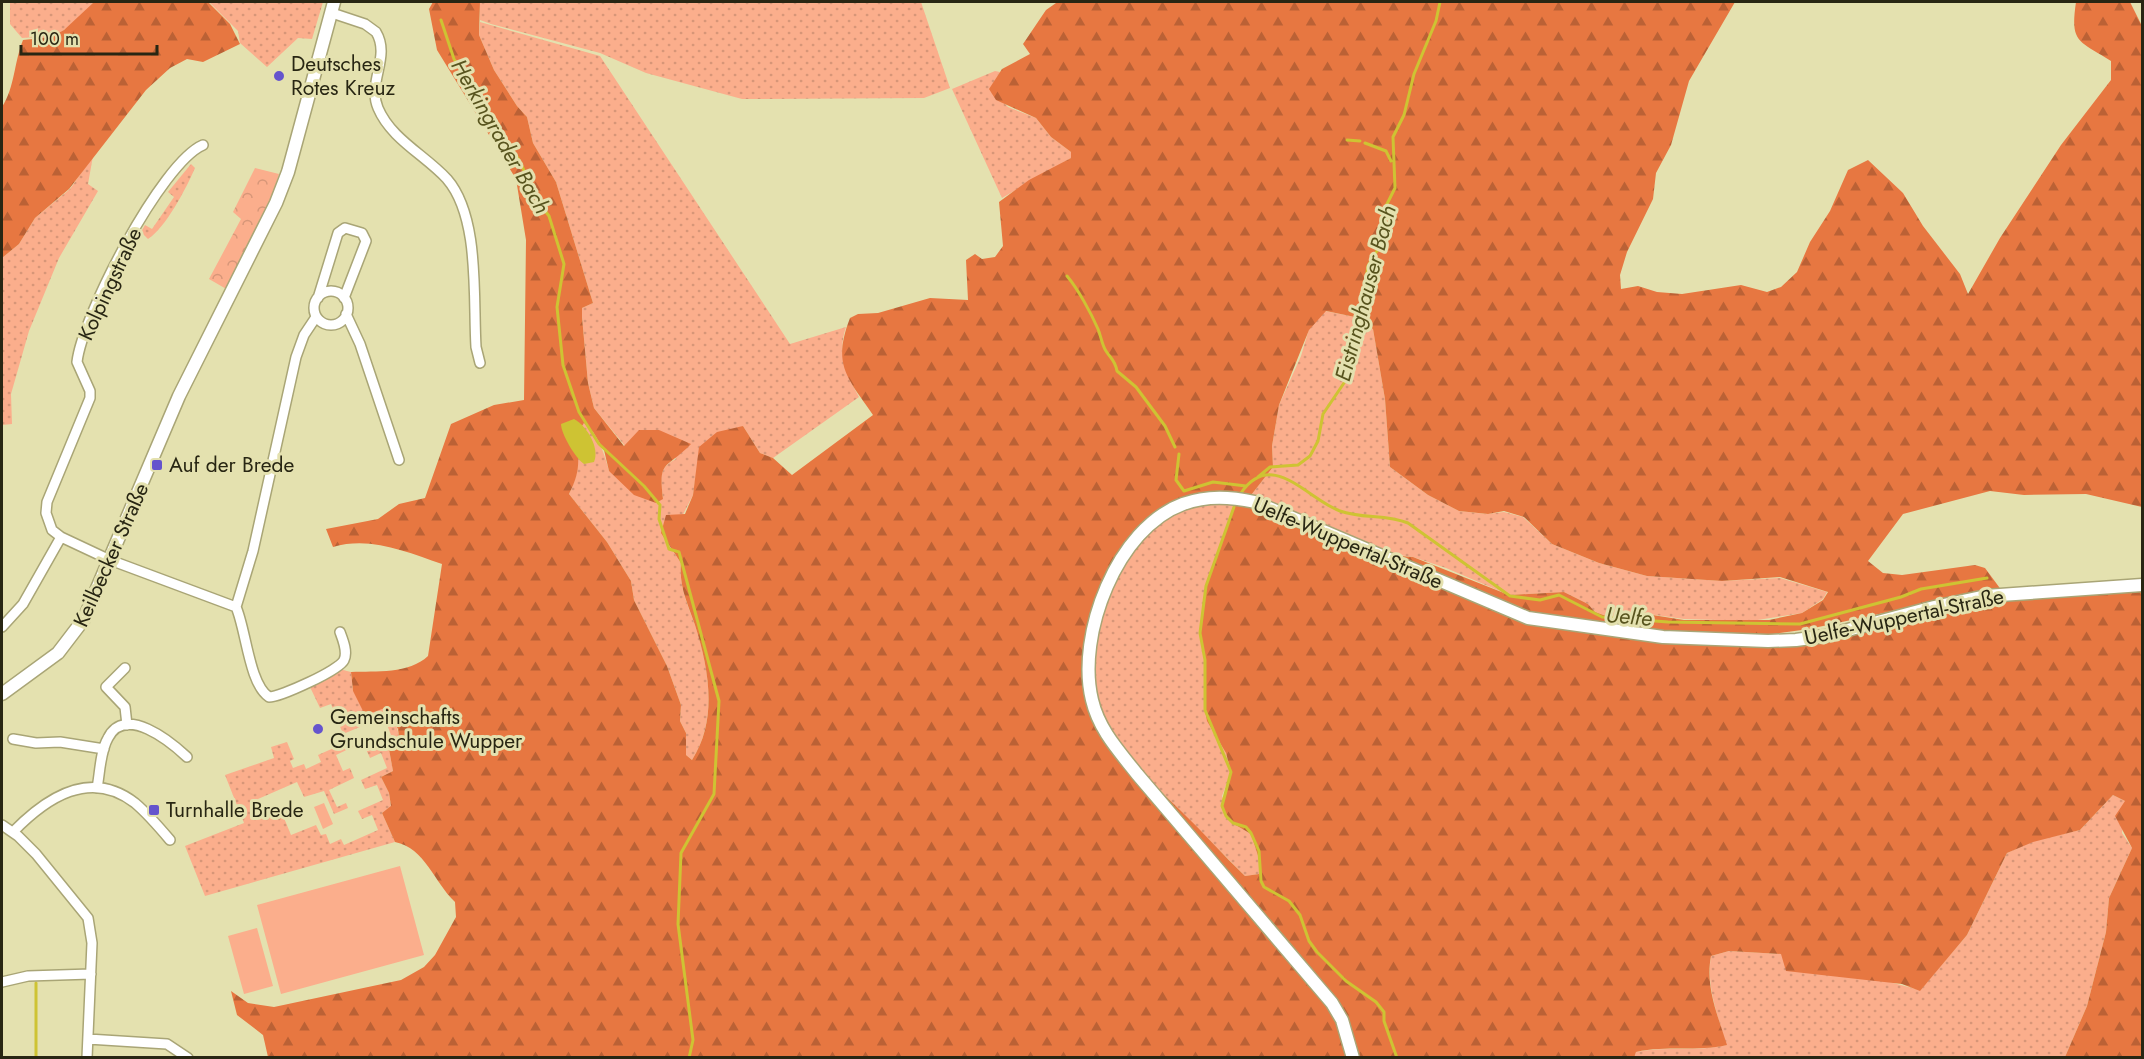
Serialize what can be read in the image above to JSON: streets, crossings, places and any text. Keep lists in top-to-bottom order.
{
  "streets": {
    "main road": ["Uelfe-Wuppertal-Straße", "Keilbecker Straße"],
    "street": ["Kolpingstraße"]
  },
  "water": ["Herkingrader Bach", "Eistringhauser Bach", "Uelfe"],
  "places": {
    "other": ["Deutsches Rotes Kreuz", "Gemeinschafts Grundschule Wupper"],
    "transit": ["Auf der Brede", "Turnhalle Brede"]
  },
  "scale_bar": "100 m"
}
